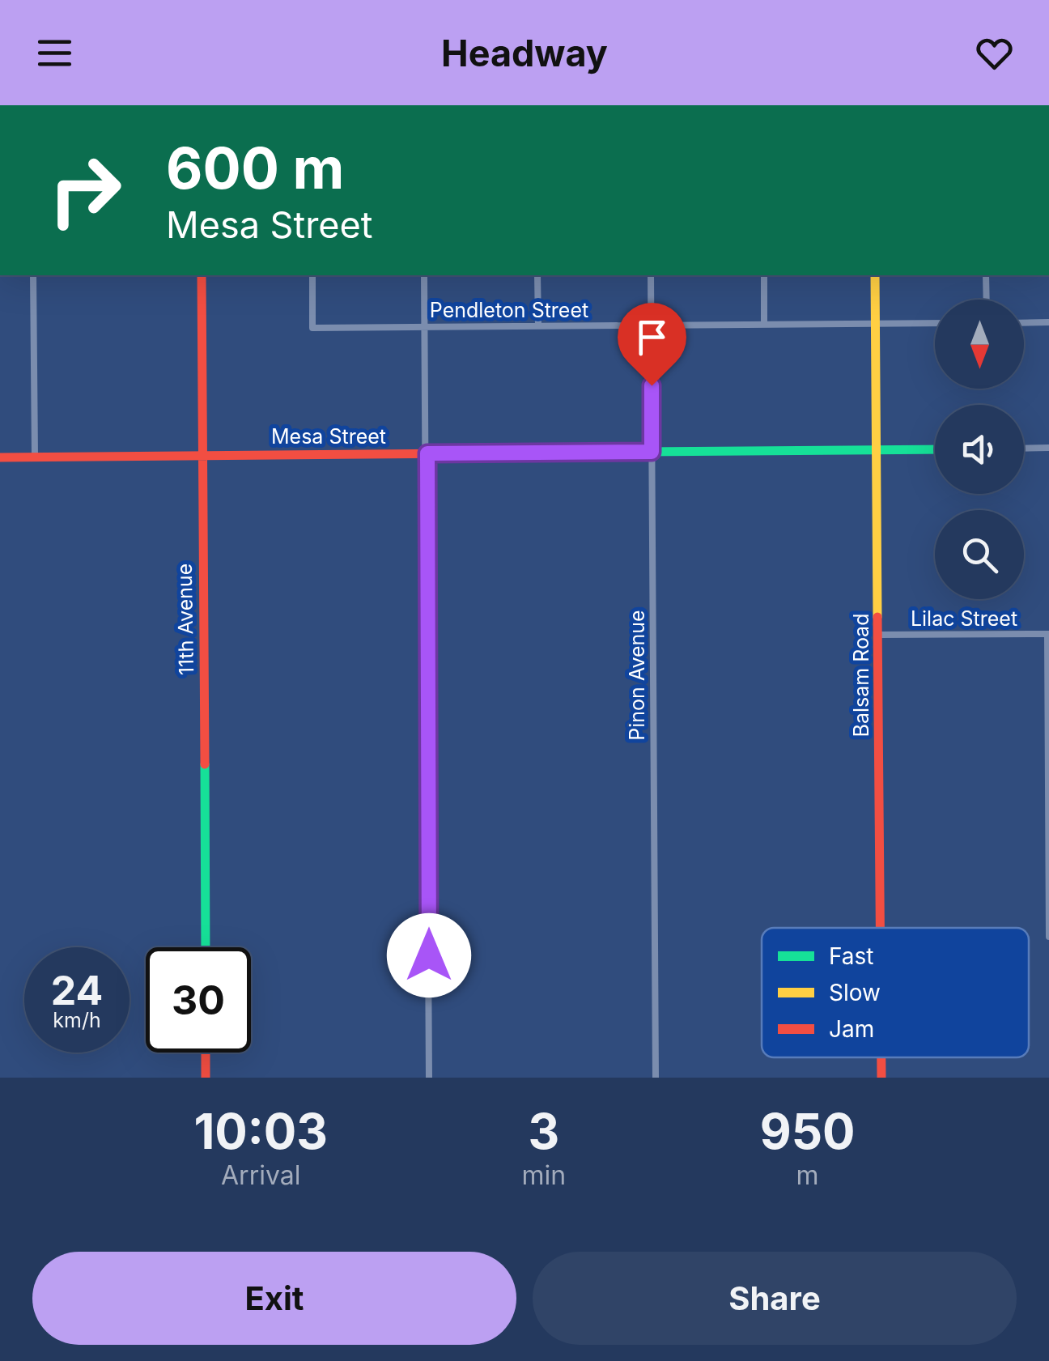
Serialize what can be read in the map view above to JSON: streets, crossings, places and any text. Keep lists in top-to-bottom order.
{
  "streets": {
    "street": [
      "Pendleton Street",
      "Mesa Street",
      "Lilac Street",
      "11th Avenue",
      "Pinon Avenue",
      "Balsam Road"
    ]
  },
  "crossings": [
    ["Pendleton Street", "Pinon Avenue"],
    ["Pendleton Street", "Balsam Road"],
    ["Mesa Street", "11th Avenue"],
    ["Mesa Street", "Pinon Avenue"],
    ["Mesa Street", "Balsam Road"],
    ["Lilac Street", "Balsam Road"]
  ],
  "legend": ["Fast", "Slow", "Jam"],
  "north": "bottom",
  "page": {
    "header": "Headway",
    "turn": ["600 m", "Mesa Street"],
    "speed": "24 km/h",
    "limit": "30",
    "eta": [
      "10:03",
      "Arrival",
      "3",
      "min",
      "950",
      "m"
    ],
    "buttons": ["Exit", "Share"]
  }
}
